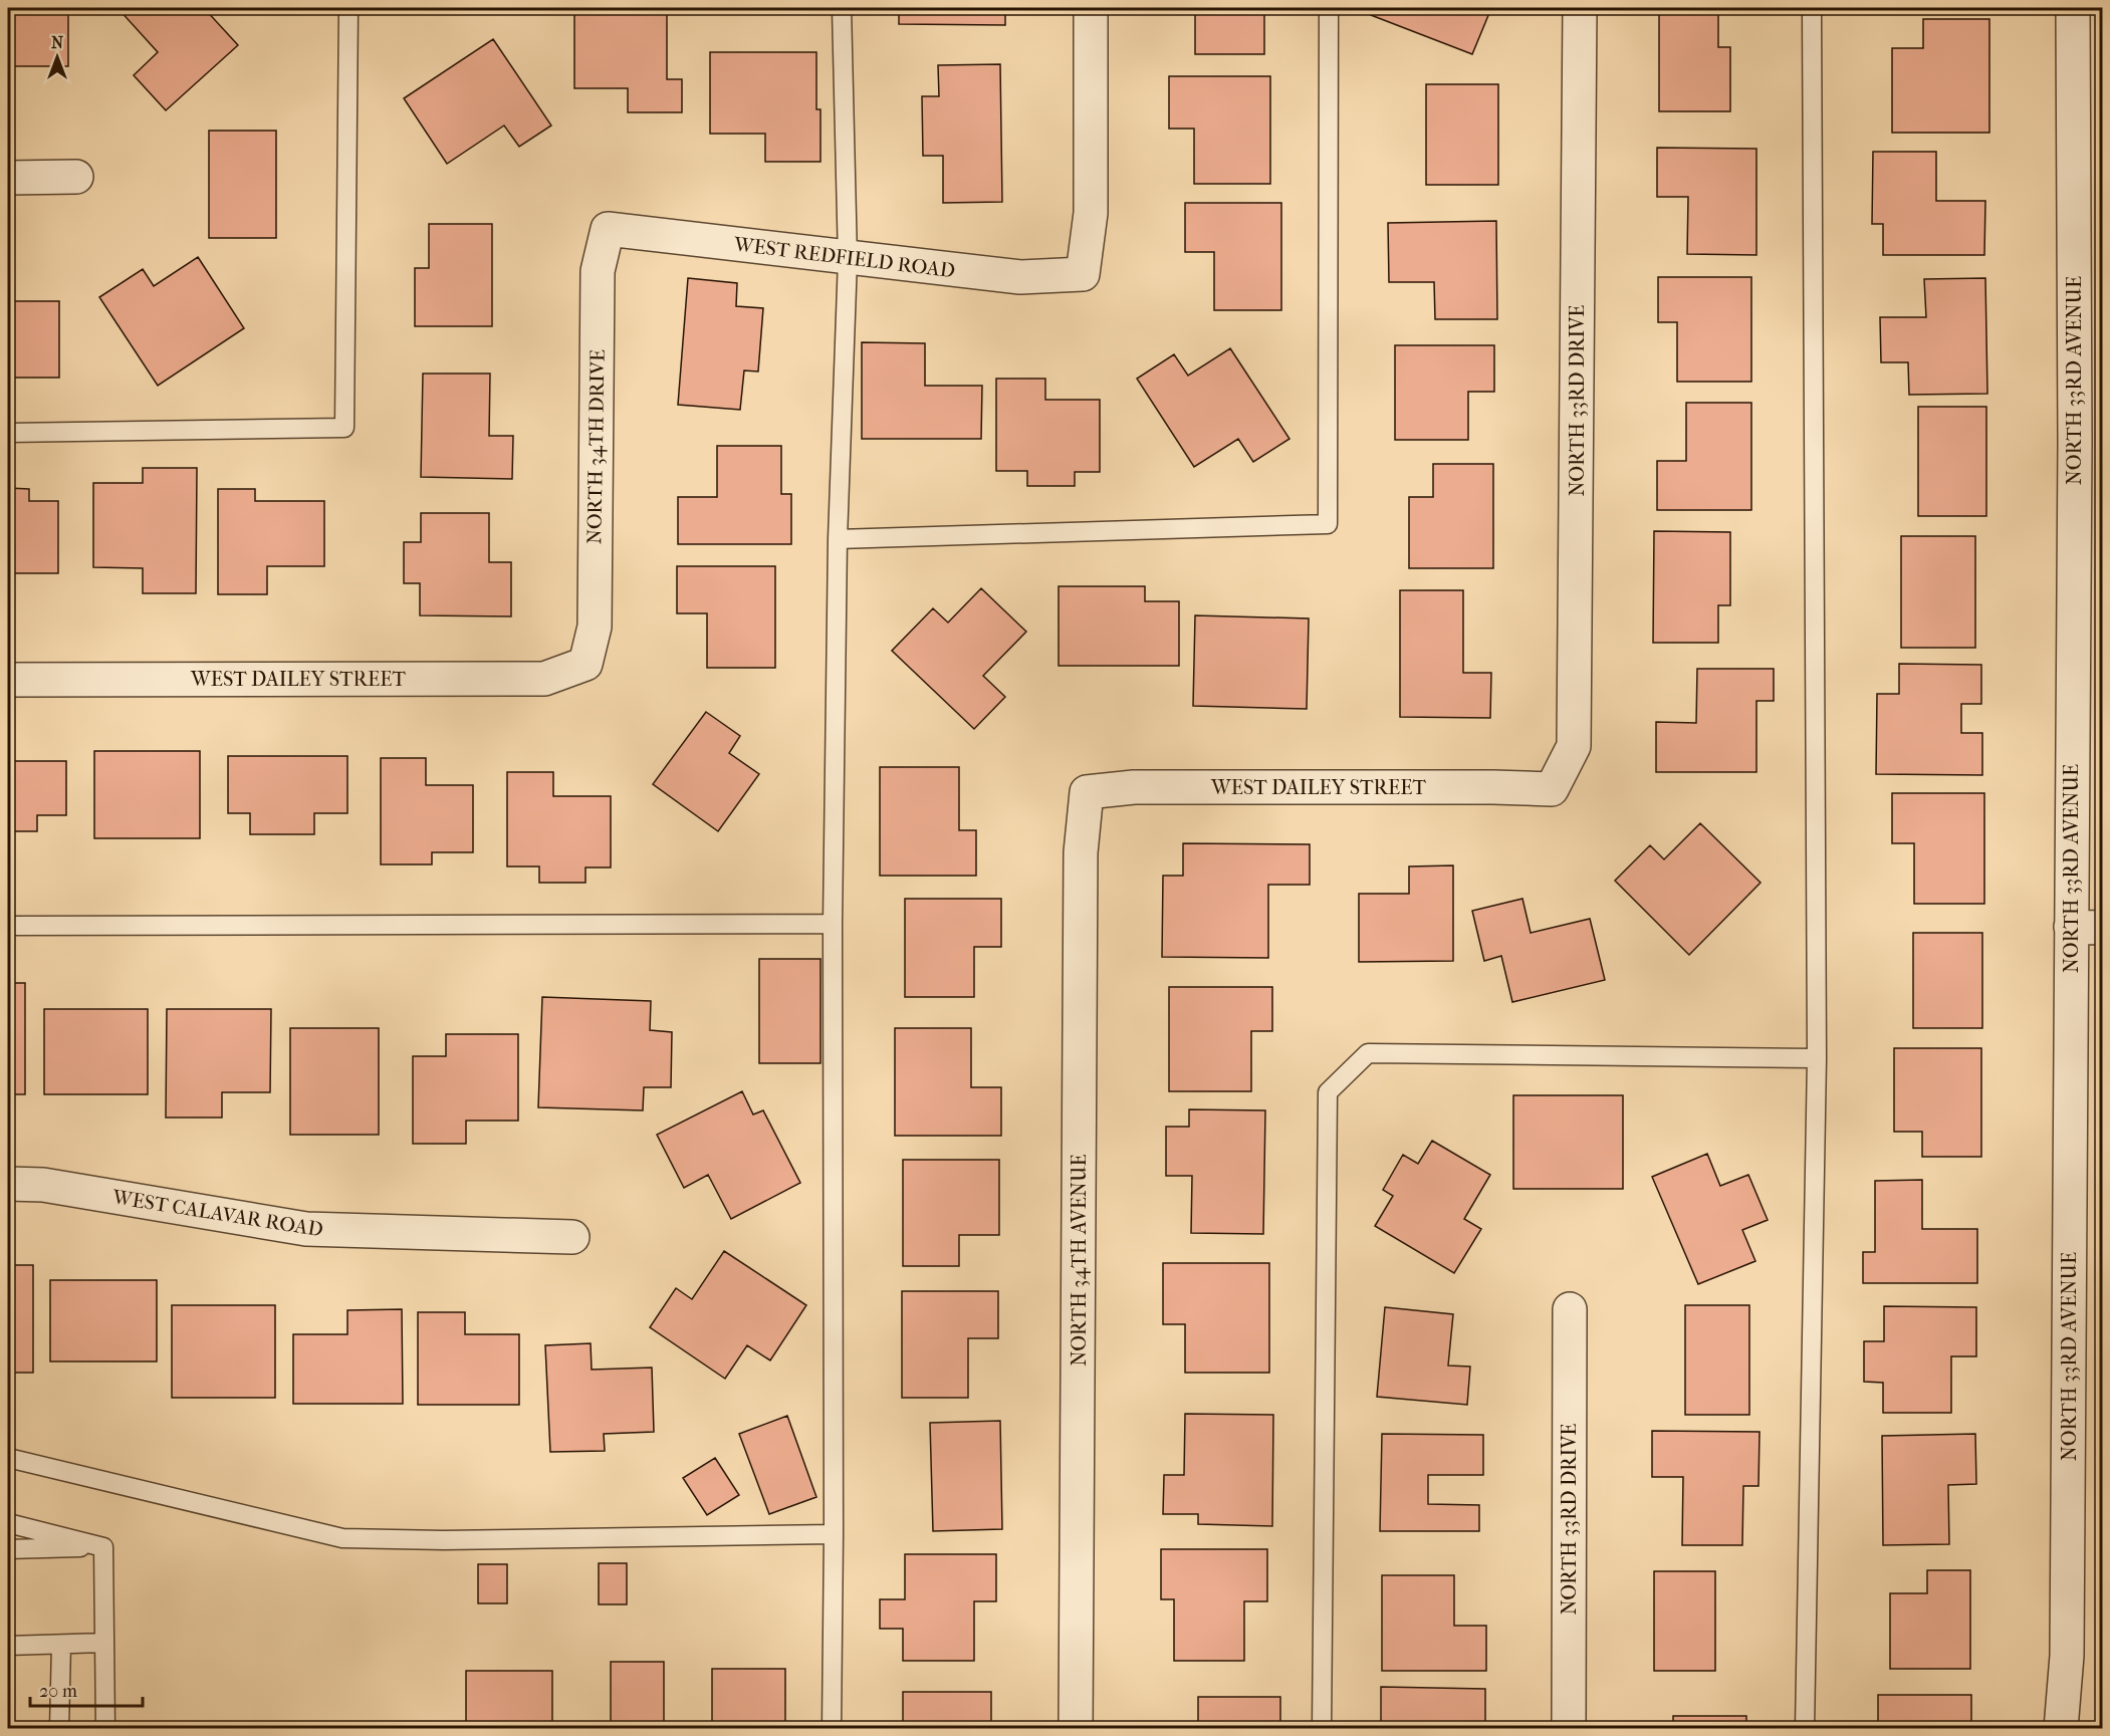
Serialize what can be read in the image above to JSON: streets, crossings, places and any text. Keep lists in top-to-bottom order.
{
  "streets": {
    "street": [
      "WEST REDFIELD ROAD",
      "NORTH 33RD AVENUE",
      "NORTH 33RD DRIVE",
      "NORTH 34TH DRIVE",
      "WEST DAILEY STREET",
      "WEST CALAVAR ROAD",
      "NORTH 34TH AVENUE"
    ]
  },
  "crossings": [
    ["WEST REDFIELD ROAD", "NORTH 34TH DRIVE"],
    ["NORTH 33RD DRIVE", "WEST DAILEY STREET"],
    ["NORTH 34TH DRIVE", "WEST DAILEY STREET"],
    ["WEST DAILEY STREET", "NORTH 34TH AVENUE"]
  ],
  "scale_bar": "20 m",
  "north": "top"
}
